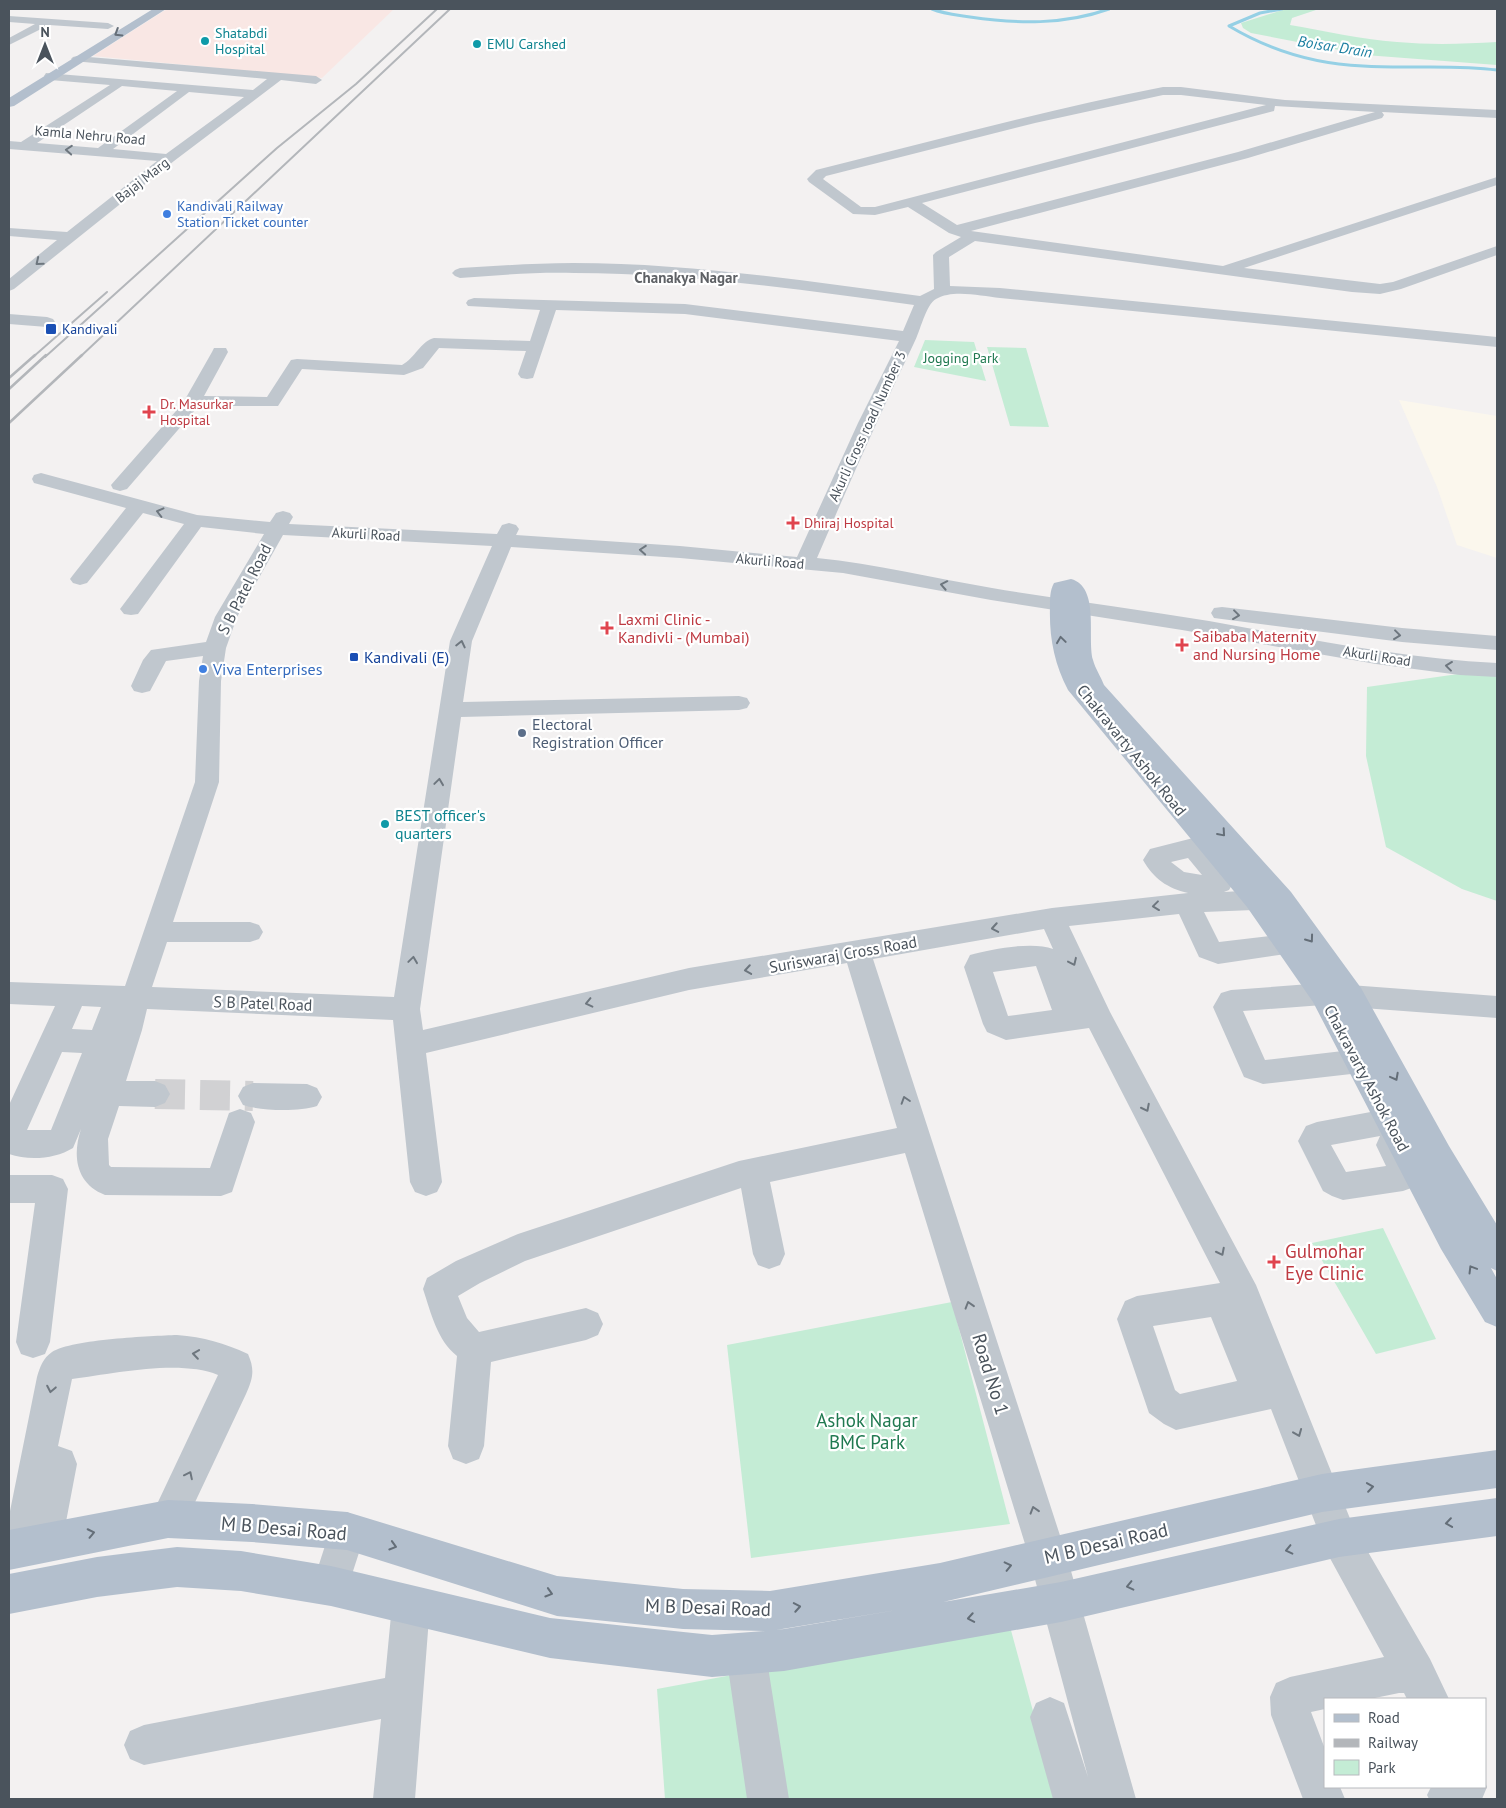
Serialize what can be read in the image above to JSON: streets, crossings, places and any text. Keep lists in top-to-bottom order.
{
  "streets": {
    "main road": ["Chakravarty Ashok Road", "M B Desai Road"],
    "street": [
      "Kamla Nehru Road",
      "Bajaj Marg",
      "Akurli Cross road Number 3",
      "Akurli Road",
      "S B Patel Road",
      "Suriswaraj Cross Road",
      "Road No 1"
    ]
  },
  "crossings": [
    ["Kamla Nehru Road", "Bajaj Marg"],
    ["Akurli Cross road Number 3", "Akurli Road"],
    ["Akurli Road", "S B Patel Road"],
    ["Akurli Road", "Chakravarty Ashok Road"],
    ["Chakravarty Ashok Road", "Suriswaraj Cross Road"],
    ["Suriswaraj Cross Road", "Road No 1"],
    ["Road No 1", "M B Desai Road"]
  ],
  "one_way": ["Suriswaraj Cross Road"],
  "districts": ["Chanakya Nagar"],
  "water": ["Boisar Drain"],
  "parks": ["Jogging Park", "Ashok Nagar BMC Park"],
  "places": {
    "other": [
      "Shatabdi Hospital",
      "EMU Carshed",
      "Kandivali Railway Station Ticket counter",
      "Viva Enterprises",
      "Electoral Registration Officer",
      "BEST officer's quarters"
    ],
    "transit": ["Kandivali", "Kandivali (E)"],
    "health": [
      "Dr. Masurkar Hospital",
      "Dhiraj Hospital",
      "Laxmi Clinic - Kandivli - (Mumbai)",
      "Saibaba Maternity and Nursing Home",
      "Gulmohar Eye Clinic"
    ]
  },
  "legend": ["Road", "Railway", "Park"],
  "north": "top"
}
